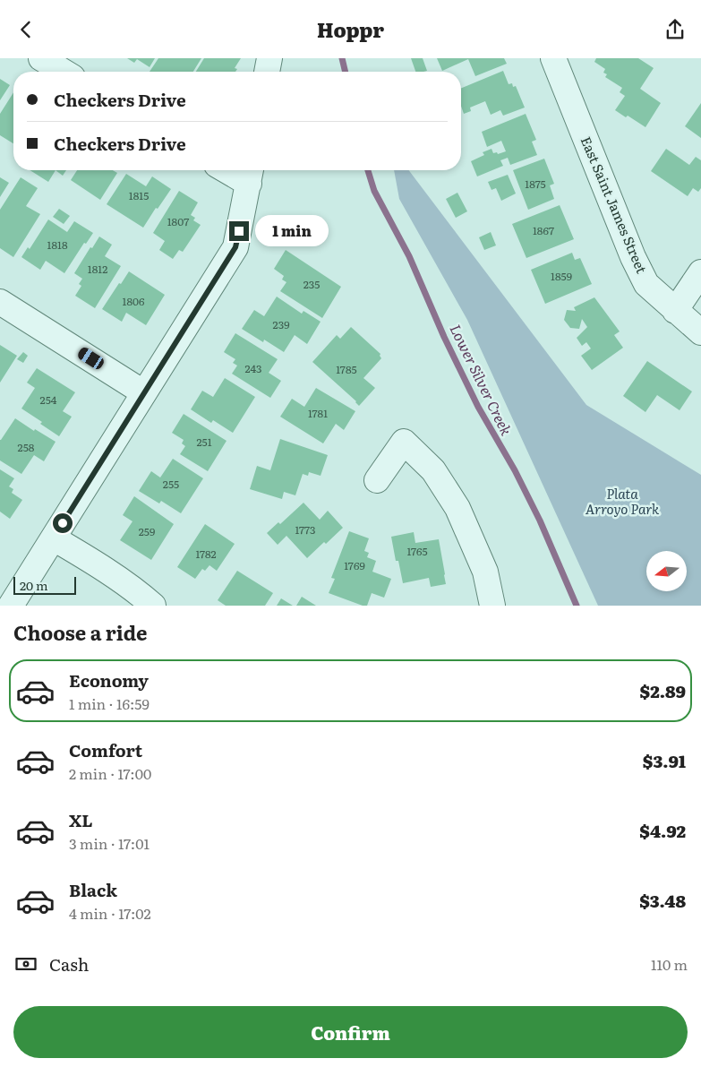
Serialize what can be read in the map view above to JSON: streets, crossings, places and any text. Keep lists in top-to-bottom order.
{
  "streets": {
    "street": ["East Saint James Street"]
  },
  "water": ["Lower Silver Creek"],
  "parks": ["Plata Arroyo Park"],
  "house_numbers": [
    "1875",
    "1815",
    "1807",
    "1867",
    "1818",
    "1812",
    "1859",
    "235",
    "1806",
    "239",
    "243",
    "1785",
    "254",
    "1781",
    "251",
    "258",
    "255",
    "1773",
    "259",
    "1765",
    "1782",
    "1769"
  ],
  "scale_bar": "20 m",
  "north": "left",
  "page": {
    "header": "Hoppr",
    "banner": ["Checkers Drive", "Checkers Drive"],
    "bubble": "1 min",
    "scale": "20 m",
    "heading": "Choose a ride",
    "list": [
      {
        "name": "Economy",
        "note": "1 min · 16:59",
        "value": "$2.89"
      },
      {
        "name": "Comfort",
        "note": "2 min · 17:00",
        "value": "$3.91"
      },
      {
        "name": "XL",
        "note": "3 min · 17:01",
        "value": "$4.92"
      },
      {
        "name": "Black",
        "note": "4 min · 17:02",
        "value": "$3.48"
      }
    ],
    "pay": ["Cash", "110 m"],
    "buttons": "Confirm"
  }
}
